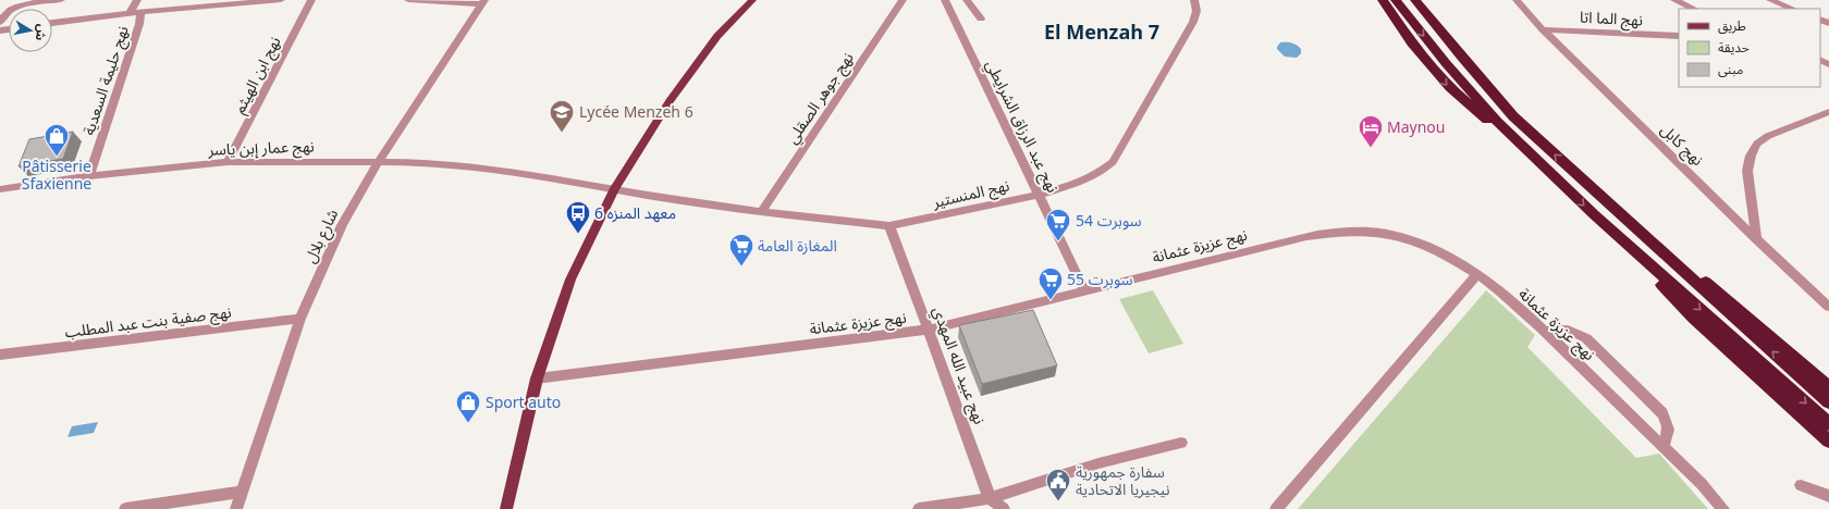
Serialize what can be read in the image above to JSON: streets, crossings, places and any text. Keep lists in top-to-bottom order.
{
  "streets": {
    "street": [
      "نهج الما اتا",
      "نهج ابن الهيثم",
      "نهج حليمة السعدية",
      "نهج جوهر الصقلي",
      "نهج عبد الرزاق الشرايطي",
      "نهج كابل",
      "نهج عمار إبن ياسر",
      "نهج المنستير",
      "شارع بلال",
      "نهج عزيزة عثمانة",
      "نهج صفية بنت عبد المطلب",
      "نهج عبيد الله المهدي"
    ]
  },
  "crossings": [
    ["نهج الما اتا", "نهج كابل"],
    ["نهج ابن الهيثم", "نهج عمار إبن ياسر"],
    ["نهج حليمة السعدية", "نهج عمار إبن ياسر"],
    ["نهج جوهر الصقلي", "نهج المنستير"],
    ["نهج عبد الرزاق الشرايطي", "نهج المنستير"],
    ["نهج عبد الرزاق الشرايطي", "نهج عزيزة عثمانة"],
    ["نهج عمار إبن ياسر", "نهج المنستير"],
    ["نهج عمار إبن ياسر", "شارع بلال"],
    ["نهج المنستير", "نهج عبيد الله المهدي"],
    ["شارع بلال", "نهج صفية بنت عبد المطلب"],
    ["نهج عزيزة عثمانة", "نهج عبيد الله المهدي"]
  ],
  "districts": ["El Menzah 7"],
  "places": {
    "school or university": ["Lycée Menzeh 6"],
    "hotel": ["Maynou"],
    "shop": ["Pâtisserie Sfaxienne", "Sport auto"],
    "bus stop": ["معهد المنزه 6"],
    "supermarket": ["سوبرت 54", "المغازة العامة", "سوبرت 55"],
    "public building": ["سفارة جمهورية نيجيريا الاتحادية"]
  },
  "legend": ["طريق", "حديقة", "مبنى"],
  "north": "right"
}
